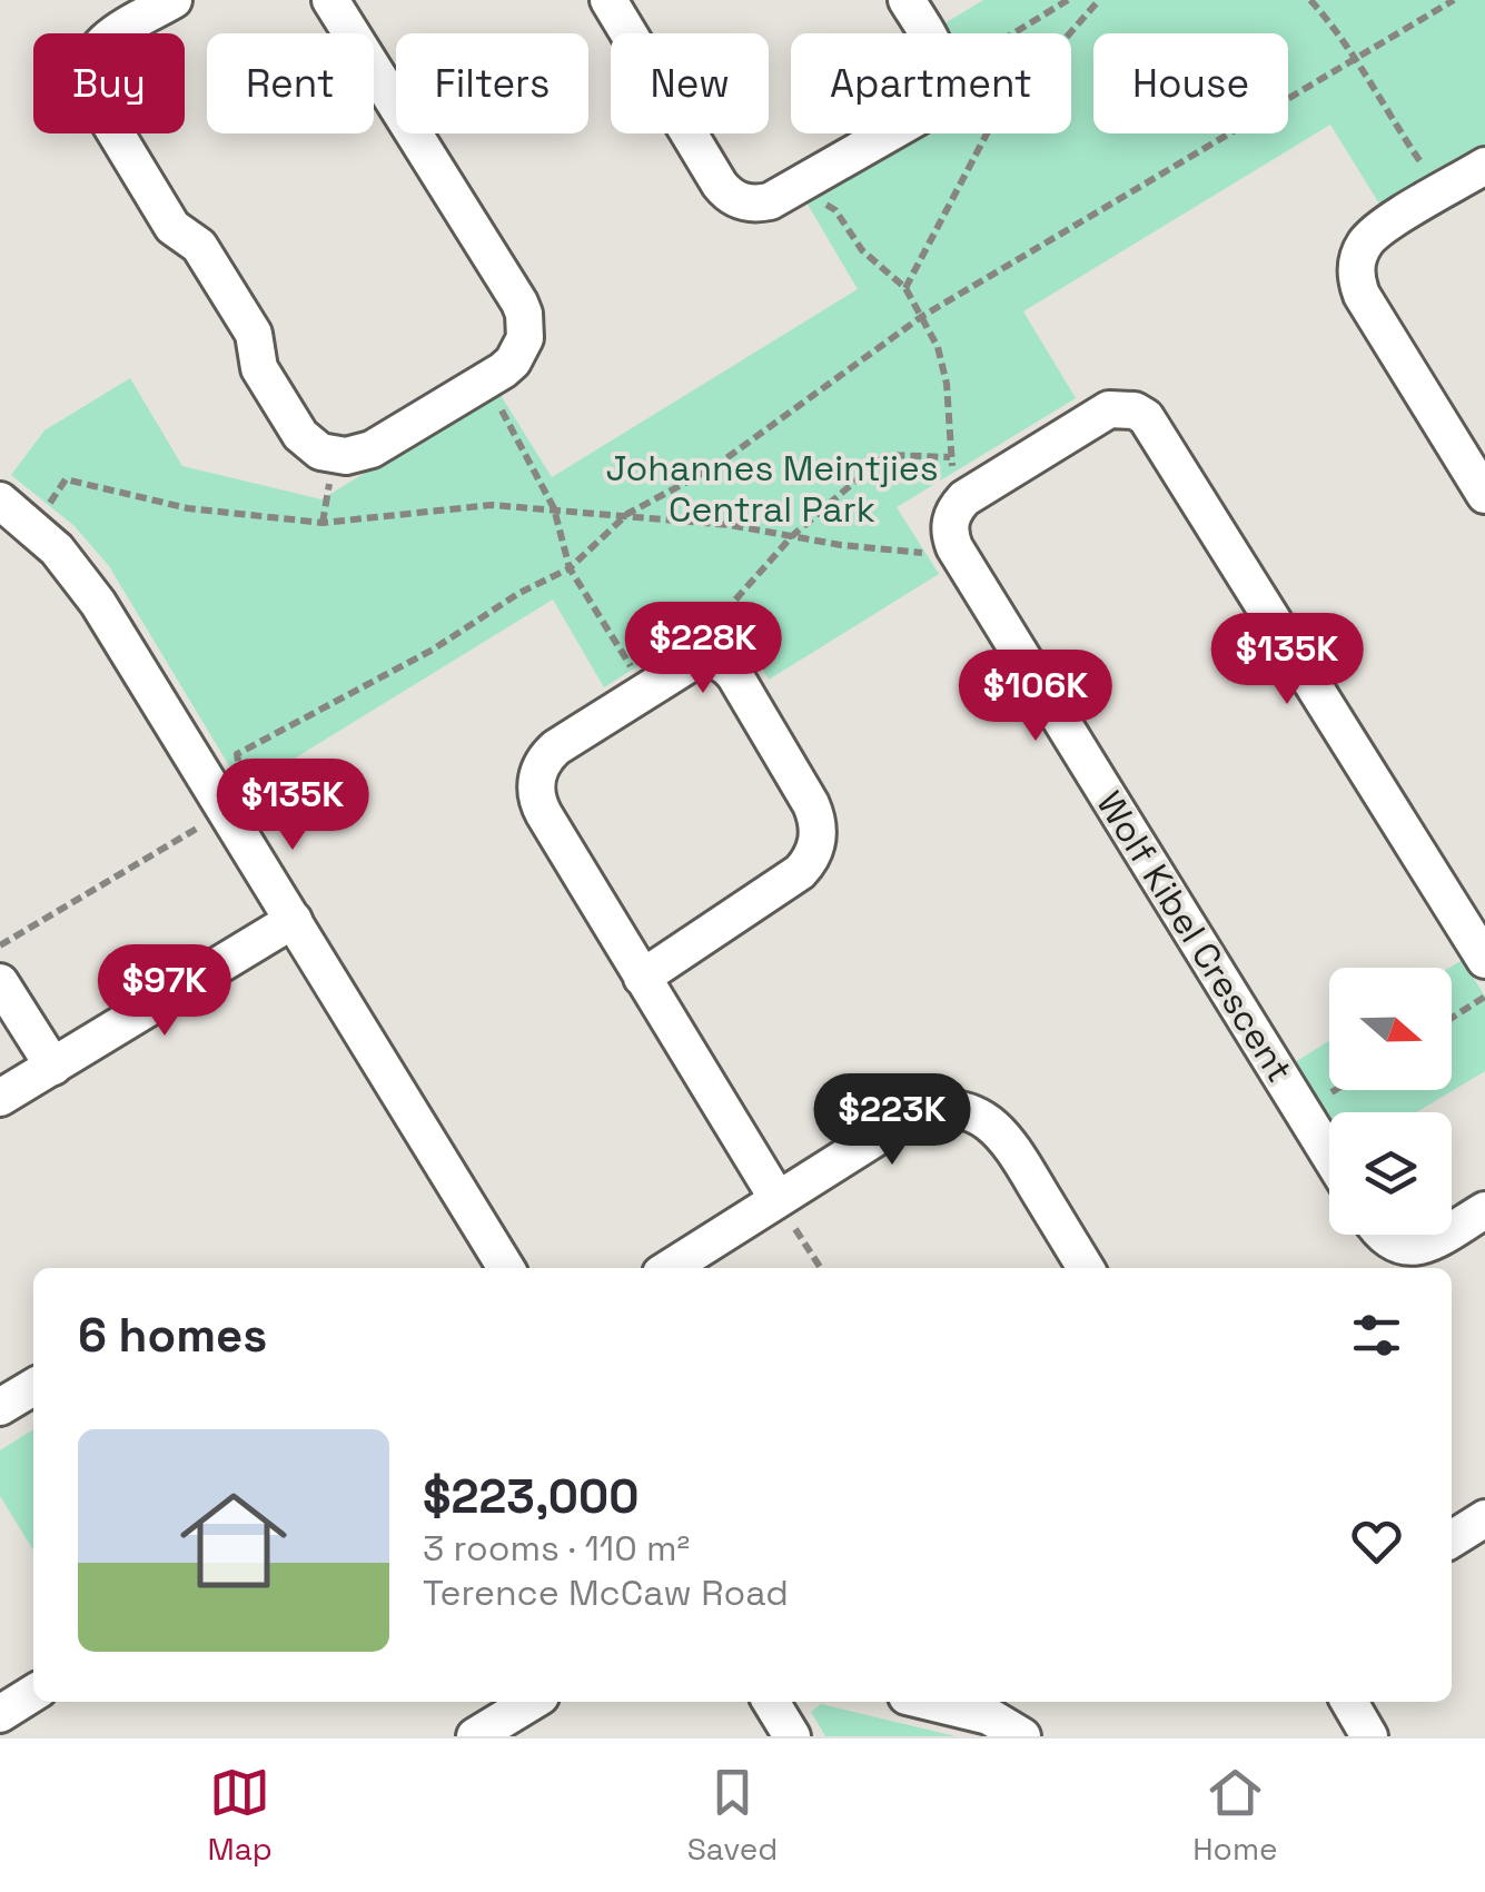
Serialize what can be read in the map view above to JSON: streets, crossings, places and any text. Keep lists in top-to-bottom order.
{
  "streets": {
    "street": ["Wolf Kibel Crescent"]
  },
  "parks": ["Johannes Meintjies Central Park"],
  "north": "right",
  "page": {
    "chip": [
      "Buy",
      "Rent",
      "Filters",
      "New",
      "Apartment",
      "House"
    ],
    "price": [
      "$228K",
      "$135K",
      "$106K",
      "$135K",
      "$97K",
      "$223K"
    ],
    "heading": "6 homes",
    "list": [
      {
        "name": "$223,000",
        "note": "3 rooms · 110 m² · Terence McCaw Road"
      }
    ],
    "tabs": ["Map", "Saved", "Home"]
  }
}
